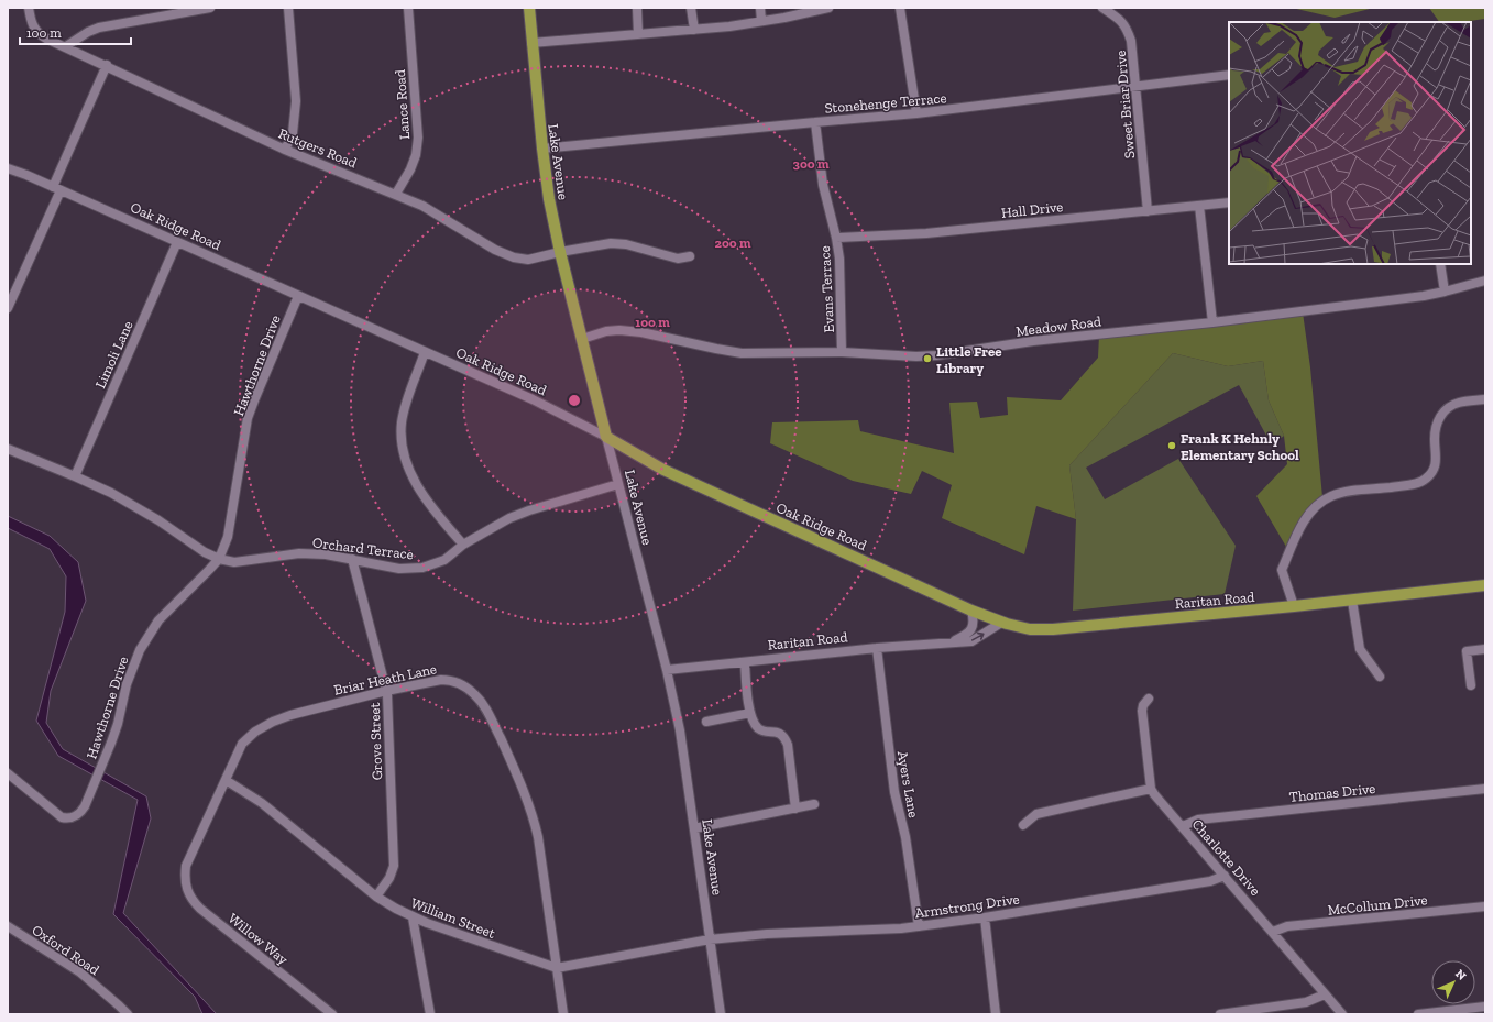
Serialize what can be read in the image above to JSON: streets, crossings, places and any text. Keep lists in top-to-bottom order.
{
  "streets": {
    "main road": ["Lake Avenue", "Oak Ridge Road", "Raritan Road"],
    "street": [
      "Stonehenge Terrace",
      "Lance Road",
      "Sweet Briar Drive",
      "Rutgers Road",
      "Hall Drive",
      "Evans Terrace",
      "Meadow Road",
      "Limoli Lane",
      "Hawthorne Drive",
      "Orchard Terrace",
      "Briar Heath Lane",
      "Grove Street",
      "Ayers Lane",
      "Thomas Drive",
      "Charlotte Drive",
      "McCollum Drive",
      "Armstrong Drive",
      "William Street",
      "Willow Way",
      "Oxford Road"
    ]
  },
  "crossings": [
    ["Stonehenge Terrace", "Sweet Briar Drive"],
    ["Stonehenge Terrace", "Lake Avenue"],
    ["Stonehenge Terrace", "Evans Terrace"],
    ["Lance Road", "Rutgers Road"],
    ["Sweet Briar Drive", "Hall Drive"],
    ["Rutgers Road", "Lake Avenue"],
    ["Lake Avenue", "Oak Ridge Road"],
    ["Lake Avenue", "Meadow Road"],
    ["Lake Avenue", "Orchard Terrace"],
    ["Lake Avenue", "Raritan Road"],
    ["Lake Avenue", "Armstrong Drive"],
    ["Lake Avenue", "William Street"],
    ["Hall Drive", "Evans Terrace"],
    ["Oak Ridge Road", "Limoli Lane"],
    ["Oak Ridge Road", "Hawthorne Drive"],
    ["Oak Ridge Road", "Raritan Road"],
    ["Evans Terrace", "Meadow Road"],
    ["Limoli Lane", "Orchard Terrace"],
    ["Hawthorne Drive", "Orchard Terrace"],
    ["Orchard Terrace", "Grove Street"],
    ["Raritan Road", "Ayers Lane"],
    ["Briar Heath Lane", "Grove Street"],
    ["Briar Heath Lane", "William Street"],
    ["Briar Heath Lane", "Willow Way"],
    ["Grove Street", "William Street"],
    ["Ayers Lane", "Armstrong Drive"],
    ["Thomas Drive", "Charlotte Drive"],
    ["Charlotte Drive", "McCollum Drive"],
    ["Charlotte Drive", "Armstrong Drive"],
    ["Armstrong Drive", "William Street"]
  ],
  "places": ["Little Free Library", "Frank K Hehnly Elementary School"],
  "scale_bar": "100 m",
  "north": "top right",
  "rings": ["300 m", "200 m", "100 m"]
}
